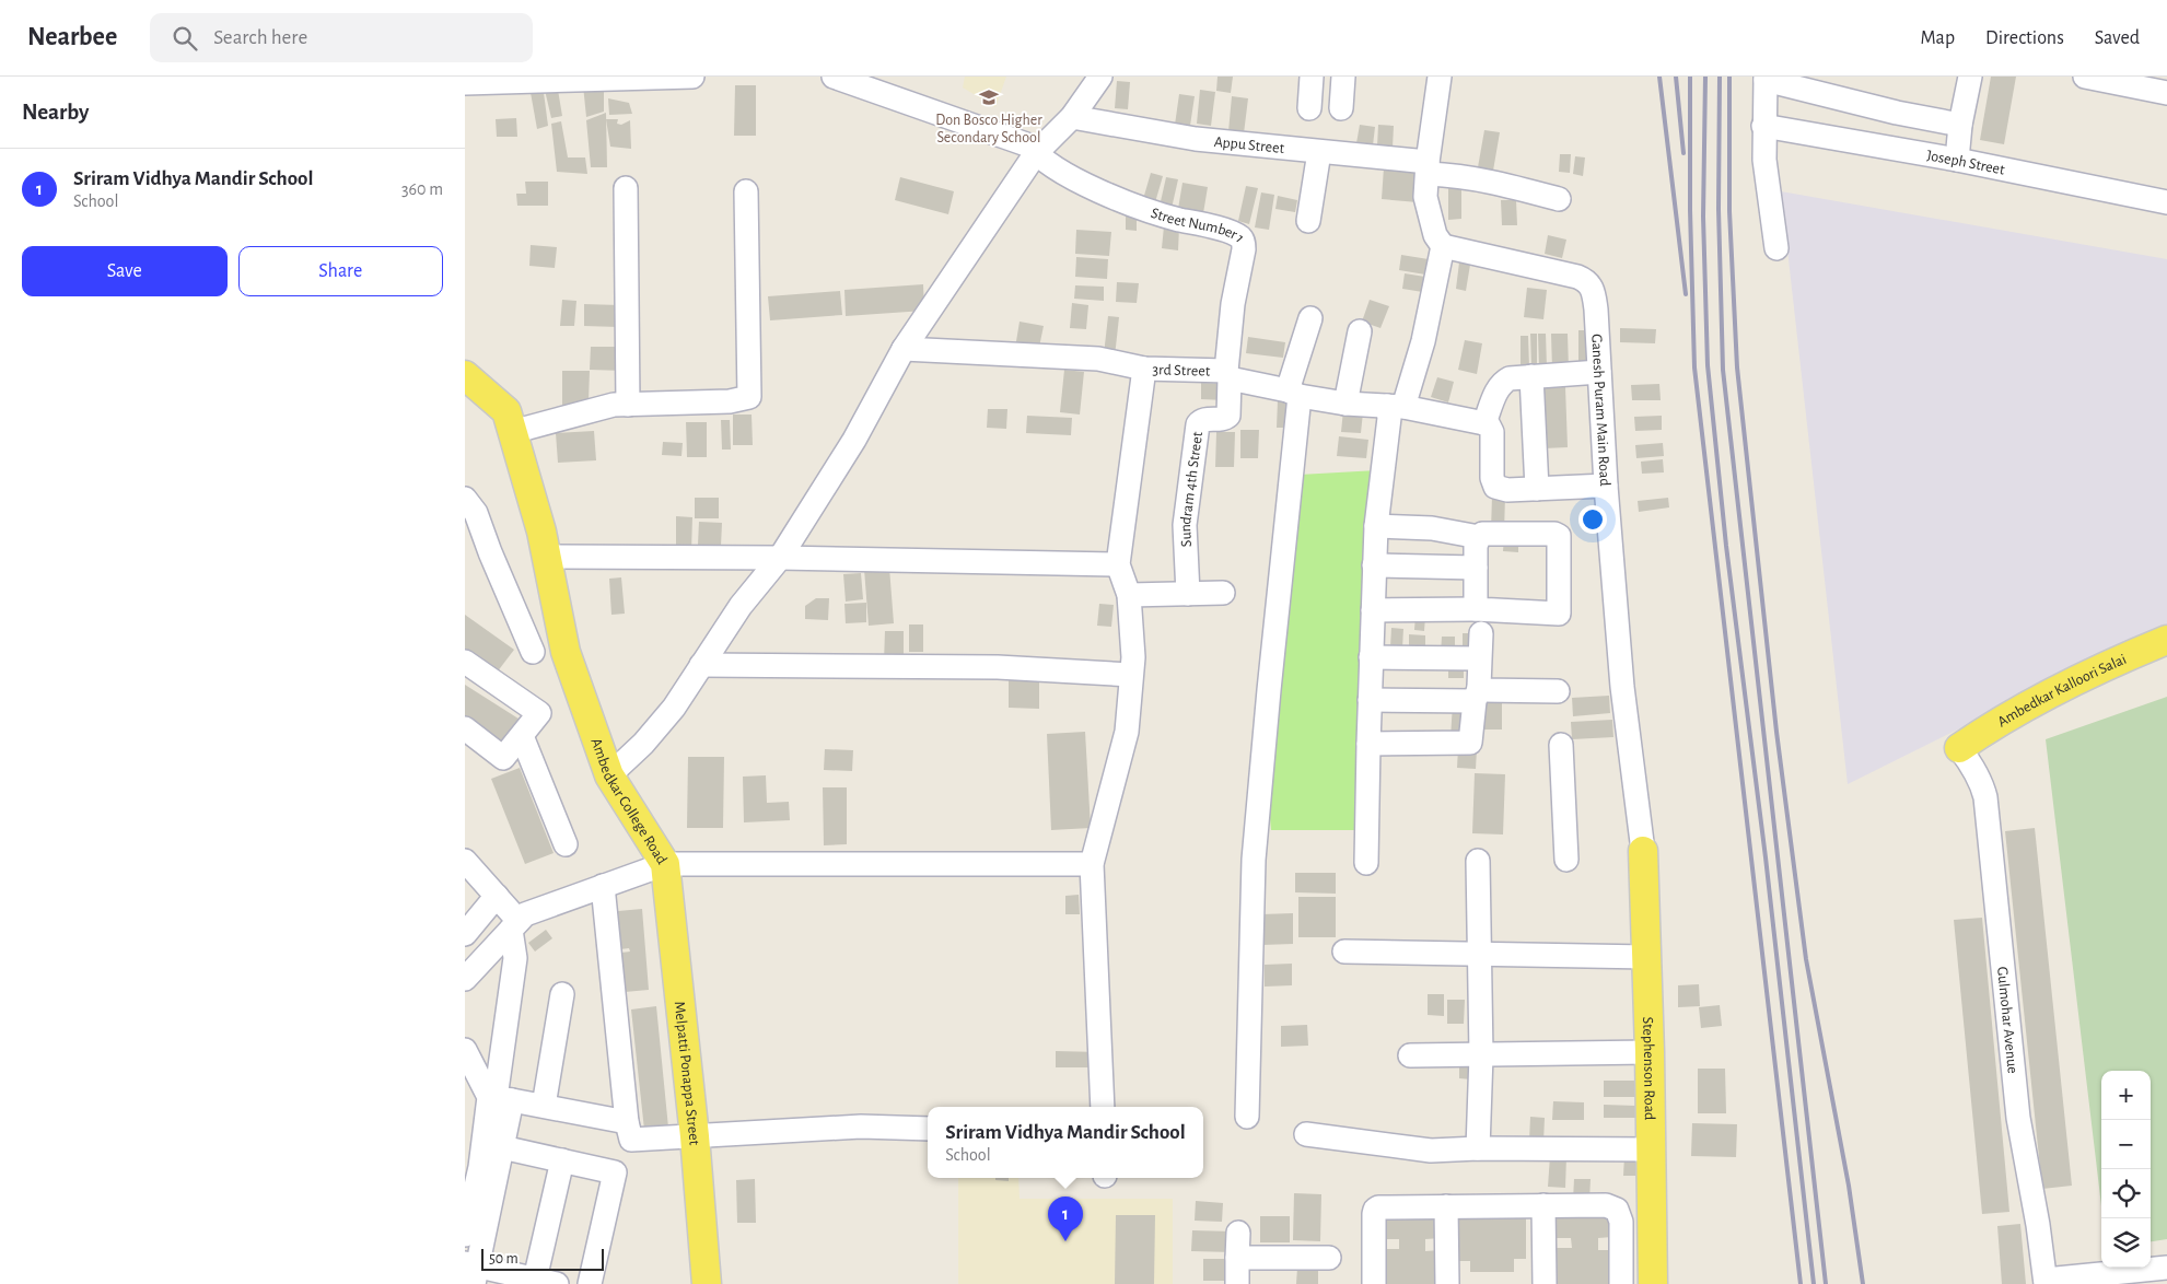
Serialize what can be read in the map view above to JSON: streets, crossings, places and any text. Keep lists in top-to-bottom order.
{
  "streets": {
    "main road": [
      "Ambedkar Kalloori Salai",
      "Ambedkar College Road",
      "Stephenson Road",
      "Melpatti Ponappa Street"
    ],
    "street": [
      "Appu Street",
      "Joseph Street",
      "Street Number 1",
      "3rd Street",
      "Ganesh Puram Main Road",
      "Sundram 4th Street",
      "Gulmohar Avenue"
    ]
  },
  "crossings": [
    ["Street Number 1", "3rd Street"],
    ["Street Number 1", "Sundram 4th Street"],
    ["3rd Street", "Sundram 4th Street"],
    ["Ganesh Puram Main Road", "Stephenson Road"],
    ["Ambedkar Kalloori Salai", "Gulmohar Avenue"],
    ["Ambedkar College Road", "Melpatti Ponappa Street"]
  ],
  "places": {
    "school or university": ["Don Bosco Higher Secondary School"]
  },
  "scale_bar": "50 m",
  "page": {
    "header": "Nearbee",
    "search": "Search here",
    "nav": ["Map", "Directions", "Saved"],
    "heading": "Nearby",
    "list": [
      {
        "mark": "1",
        "name": "Sriram Vidhya Mandir School",
        "note": "School",
        "value": "360 m"
      }
    ],
    "buttons": ["Save", "Share"],
    "map_buttons": ["+", "−"],
    "popup": ["Sriram Vidhya Mandir School", "School"],
    "pins": "1",
    "scale": "50 m"
  }
}
